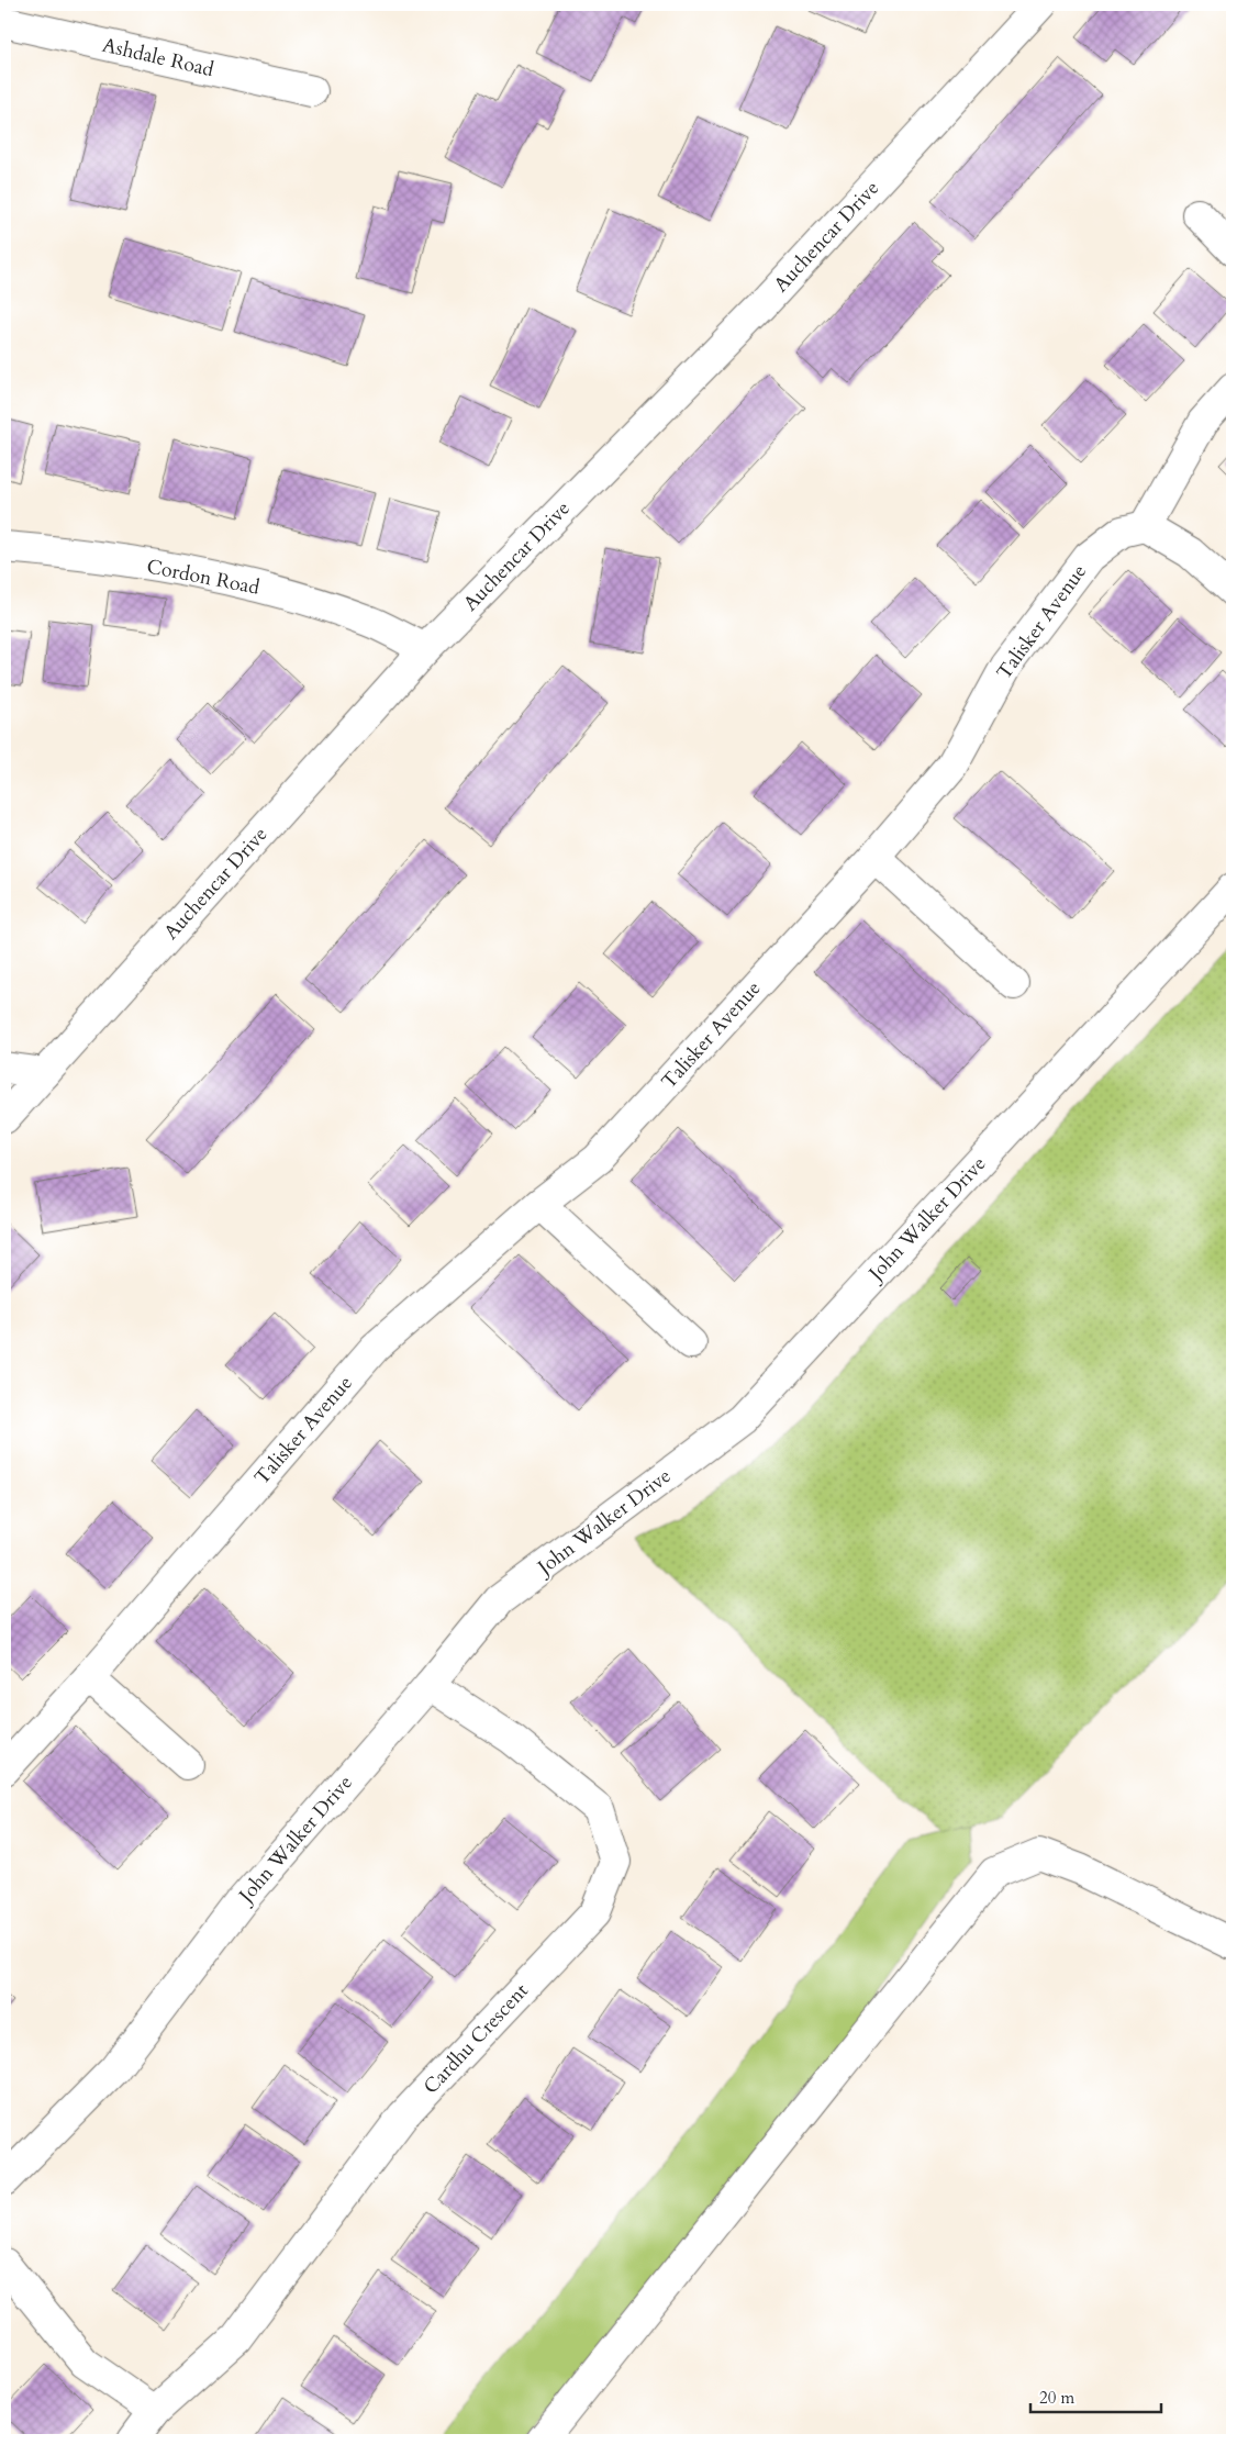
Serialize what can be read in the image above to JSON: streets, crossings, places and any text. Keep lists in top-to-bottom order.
{
  "streets": {
    "street": [
      "Ashdale Road",
      "Auchencar Drive",
      "Cordon Road",
      "Talisker Avenue",
      "John Walker Drive",
      "Cardhu Crescent"
    ]
  },
  "crossings": [
    ["Auchencar Drive", "Cordon Road"],
    ["John Walker Drive", "Cardhu Crescent"]
  ],
  "scale_bar": "20 m"
}
